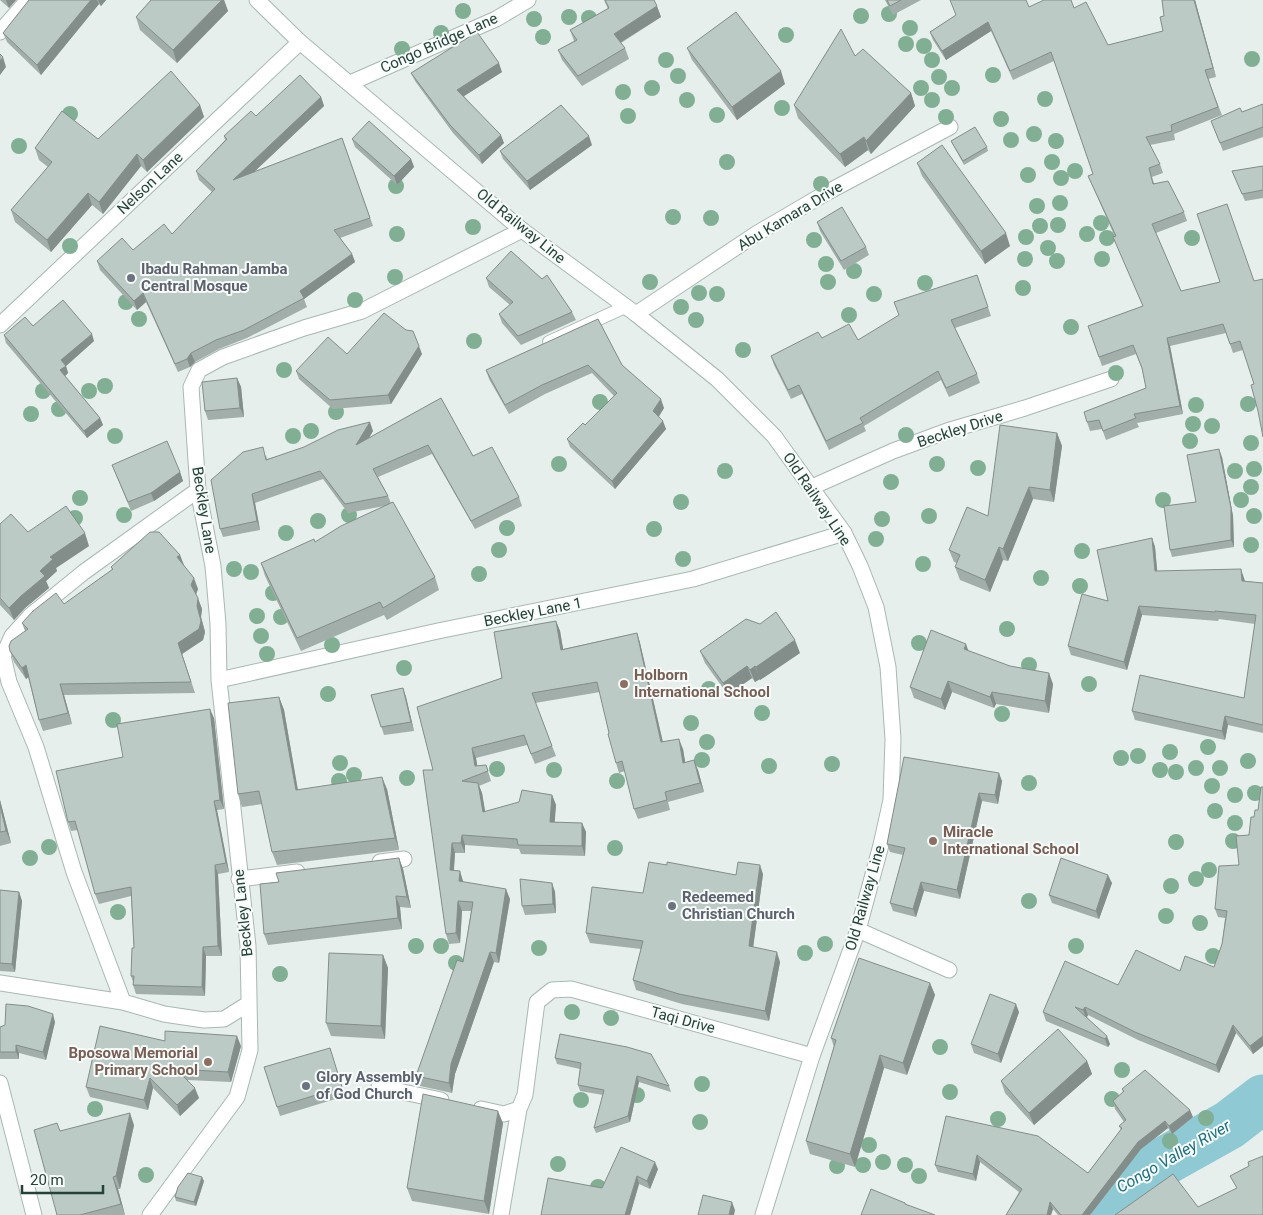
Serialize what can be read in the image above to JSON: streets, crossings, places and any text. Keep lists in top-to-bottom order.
{
  "streets": {
    "street": [
      "Congo Bridge Lane",
      "Nelson Lane",
      "Abu Kamara Drive",
      "Old Railway Line",
      "Beckley Drive",
      "Beckley Lane",
      "Beckley Lane 1",
      "Taqi Drive"
    ]
  },
  "crossings": [
    ["Congo Bridge Lane", "Old Railway Line"],
    ["Nelson Lane", "Old Railway Line"],
    ["Abu Kamara Drive", "Old Railway Line"],
    ["Old Railway Line", "Beckley Drive"],
    ["Old Railway Line", "Beckley Lane"],
    ["Old Railway Line", "Beckley Lane 1"],
    ["Old Railway Line", "Taqi Drive"],
    ["Beckley Lane", "Beckley Lane 1"]
  ],
  "water": ["Congo Valley River"],
  "places": [
    "Ibadu Rahman Jamba Central Mosque",
    "Holborn International School",
    "Miracle International School",
    "Redeemed Christian Church",
    "Bposowa Memorial Primary School",
    "Glory Assembly of God Church"
  ],
  "scale_bar": "20 m"
}
